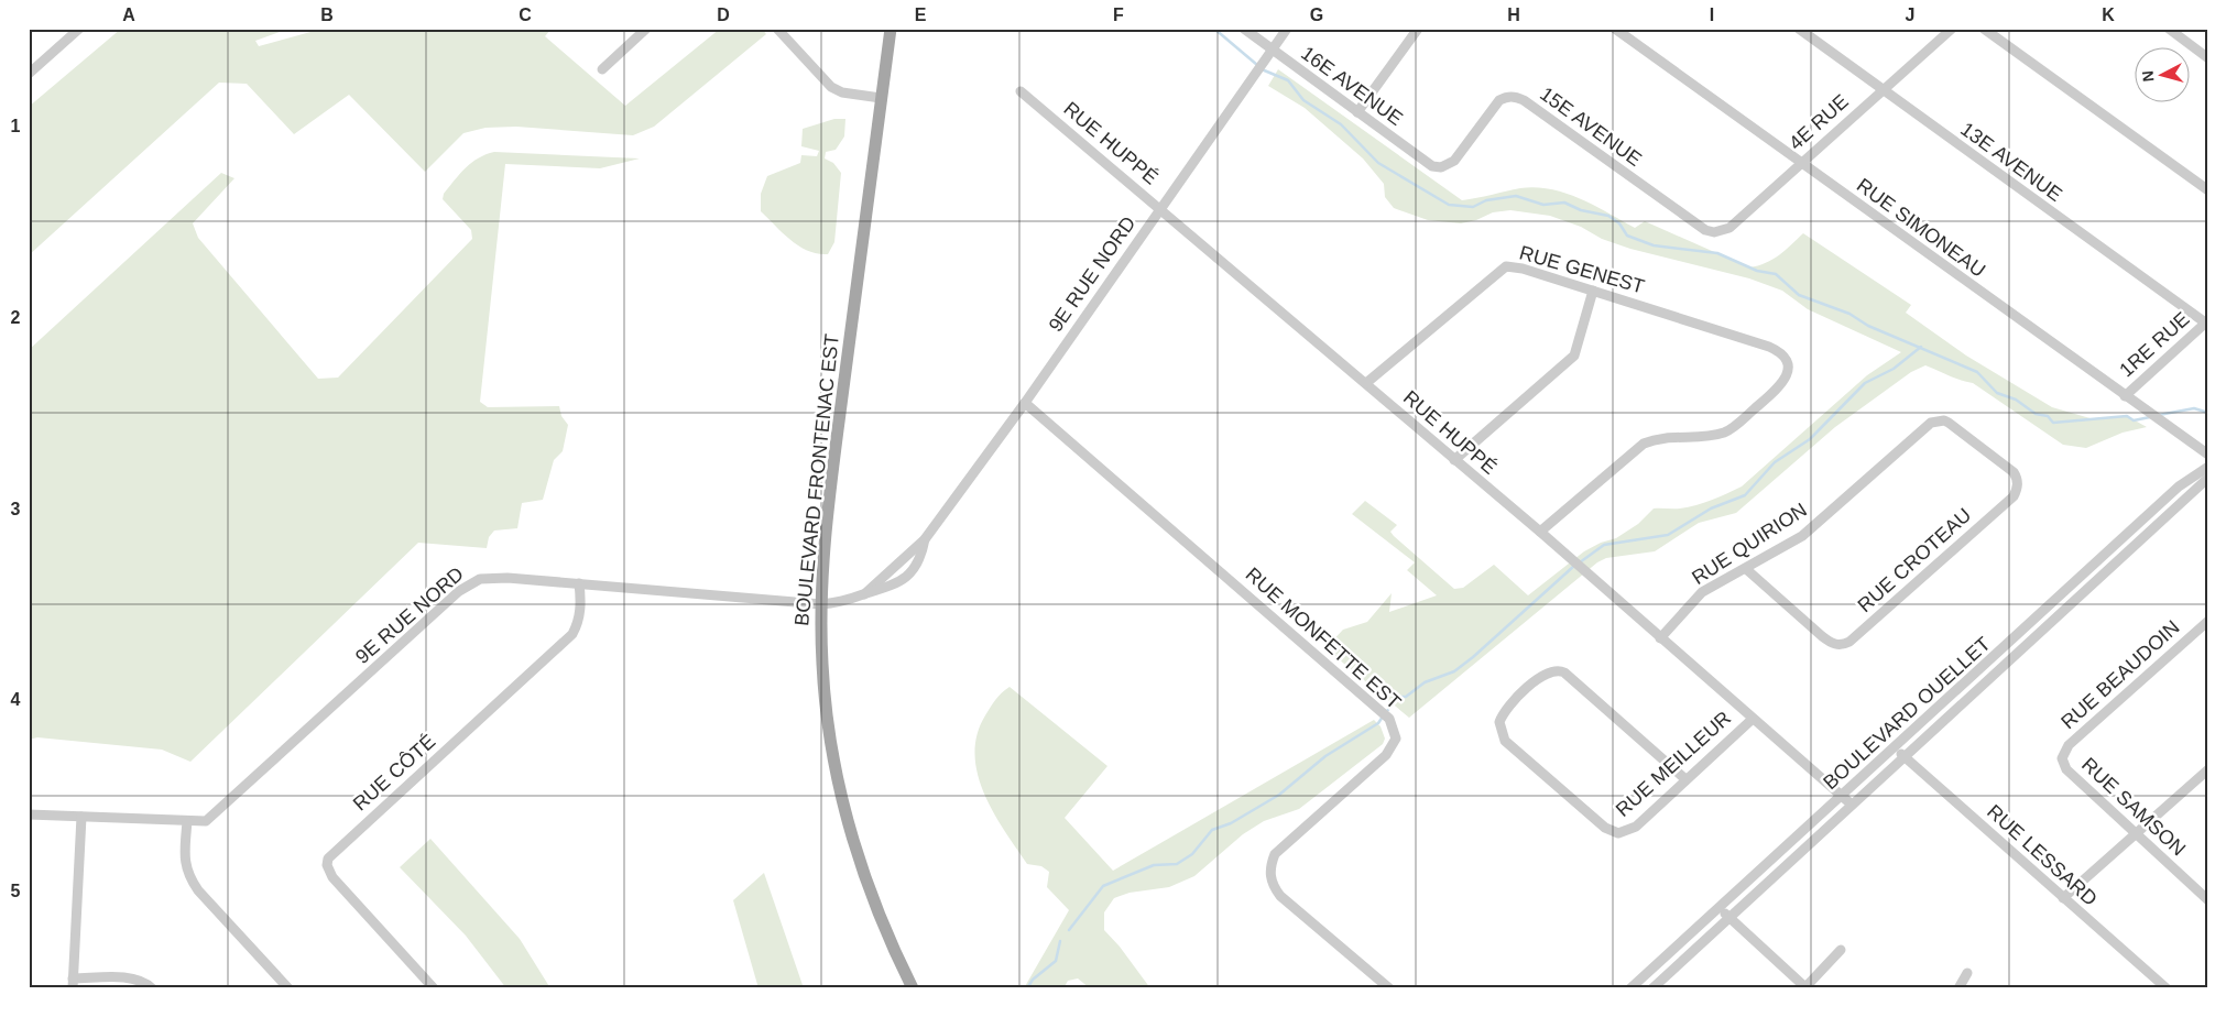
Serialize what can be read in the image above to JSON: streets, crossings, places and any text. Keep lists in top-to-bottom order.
{
  "streets": {
    "main road": ["BOULEVARD FRONTENAC EST"],
    "street": [
      "16E AVENUE",
      "4E RUE",
      "15E AVENUE",
      "RUE HUPPÉ",
      "13E AVENUE",
      "RUE SIMONEAU",
      "RUE GENEST",
      "9E RUE NORD",
      "1RE RUE",
      "RUE QUIRION",
      "RUE CROTEAU",
      "RUE MONFETTE EST",
      "RUE BEAUDOIN",
      "BOULEVARD OUELLET",
      "RUE MEILLEUR",
      "RUE CÔTÉ",
      "RUE SAMSON",
      "RUE LESSARD"
    ]
  },
  "crossings": [
    ["16E AVENUE", "15E AVENUE"],
    ["16E AVENUE", "9E RUE NORD"],
    ["4E RUE", "15E AVENUE"],
    ["4E RUE", "13E AVENUE"],
    ["4E RUE", "RUE SIMONEAU"],
    ["RUE HUPPÉ", "RUE GENEST"],
    ["RUE HUPPÉ", "9E RUE NORD"],
    ["RUE HUPPÉ", "RUE QUIRION"],
    ["RUE HUPPÉ", "BOULEVARD OUELLET"],
    ["RUE HUPPÉ", "RUE MEILLEUR"],
    ["13E AVENUE", "1RE RUE"],
    ["RUE SIMONEAU", "1RE RUE"],
    ["9E RUE NORD", "BOULEVARD FRONTENAC EST"],
    ["9E RUE NORD", "RUE MONFETTE EST"],
    ["9E RUE NORD", "RUE CÔTÉ"],
    ["RUE QUIRION", "RUE CROTEAU"],
    ["RUE BEAUDOIN", "RUE SAMSON"],
    ["BOULEVARD OUELLET", "RUE LESSARD"]
  ],
  "north": "left",
  "grid": {
    "columns": [
      "A",
      "B",
      "C",
      "D",
      "E",
      "F",
      "G",
      "H",
      "I",
      "J",
      "K"
    ],
    "rows": [
      "1",
      "2",
      "3",
      "4",
      "5"
    ]
  }
}
